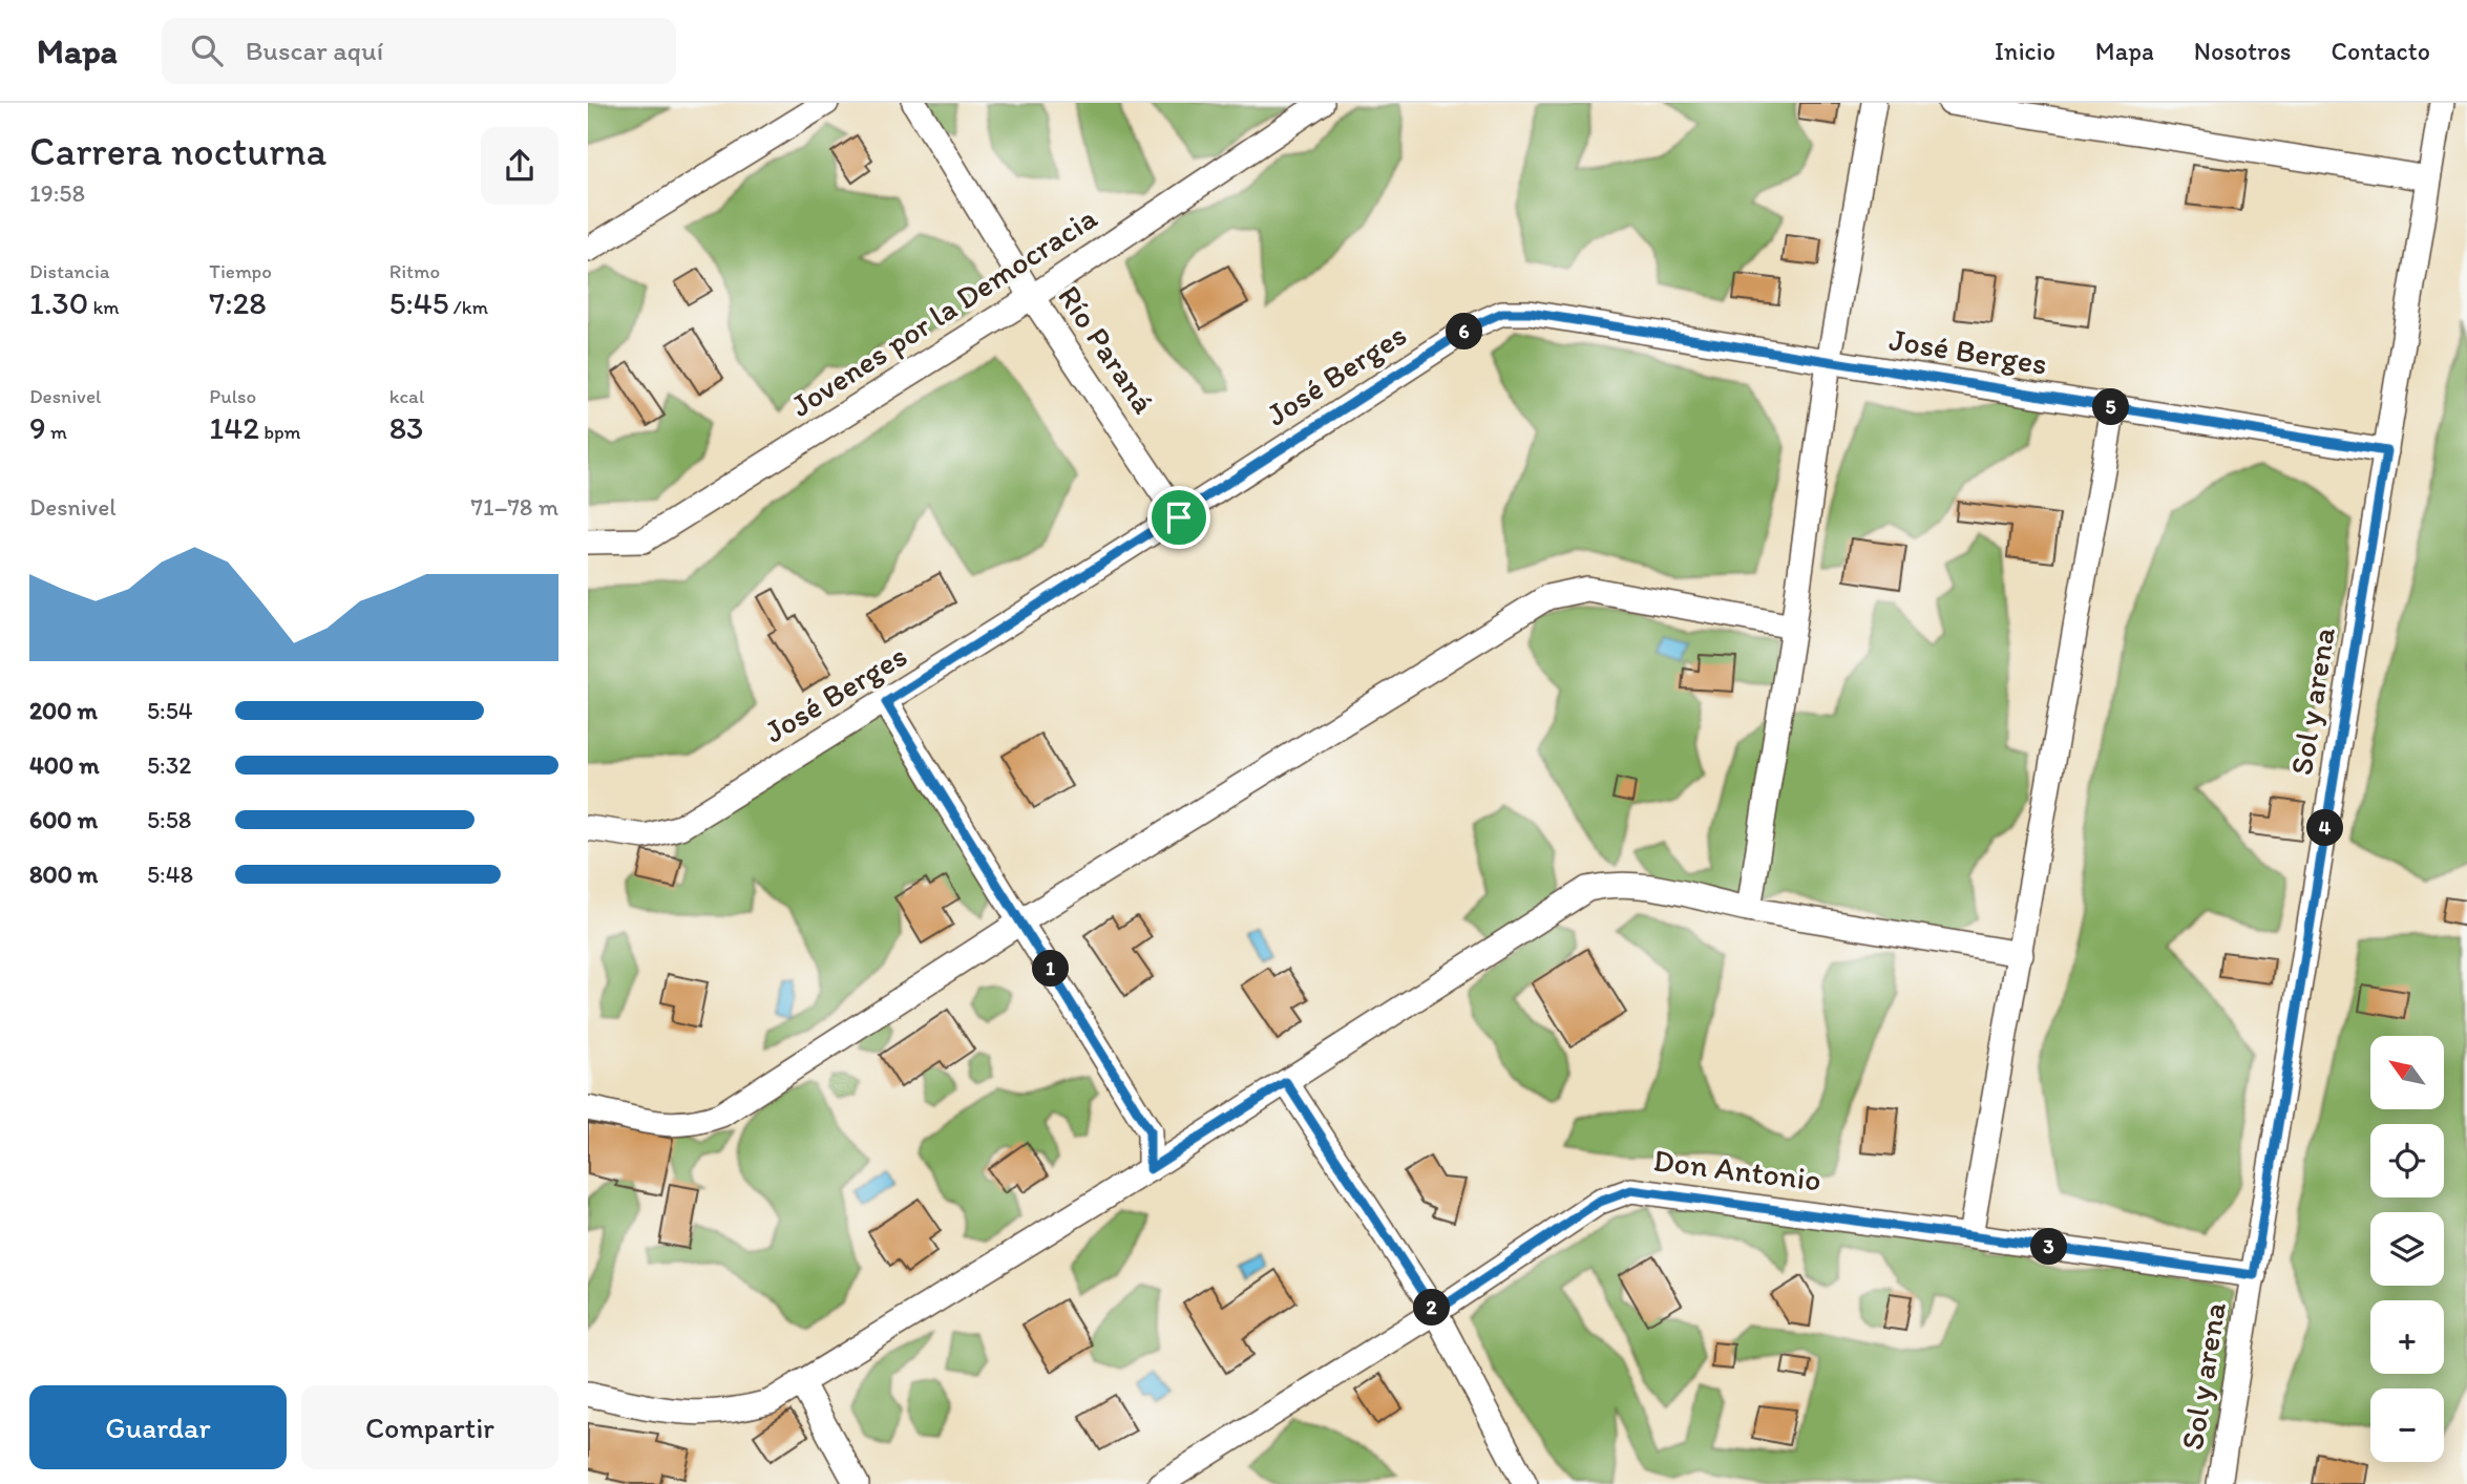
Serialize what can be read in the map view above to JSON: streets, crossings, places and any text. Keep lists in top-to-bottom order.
{
  "streets": {
    "street": [
      "Jovenes por la Democracia",
      "Río Paraná",
      "José Berges",
      "Sol y arena",
      "Don Antonio"
    ]
  },
  "crossings": [
    ["Jovenes por la Democracia", "Río Paraná"],
    ["Río Paraná", "José Berges"],
    ["José Berges", "Sol y arena"],
    ["Sol y arena", "Don Antonio"]
  ],
  "north": "top left",
  "page": {
    "header": "Mapa",
    "search": "Buscar aquí",
    "nav": [
      "Inicio",
      "Mapa",
      "Nosotros",
      "Contacto"
    ],
    "heading": ["Carrera nocturna", "19:58"],
    "stats": [
      ["Distancia", "1.30 km"],
      ["Tiempo", "7:28"],
      ["Ritmo", "5:45 /km"],
      ["Desnivel", "9 m"],
      ["Pulso", "142 bpm"],
      ["kcal", "83"]
    ],
    "pins": [
      "6",
      "5",
      "4",
      "1",
      "3",
      "2"
    ],
    "chart": ["Desnivel", "71–78 m"],
    "list": [
      {
        "name": "200 m",
        "note": "5:54"
      },
      {
        "name": "400 m",
        "note": "5:32"
      },
      {
        "name": "600 m",
        "note": "5:58"
      },
      {
        "name": "800 m",
        "note": "5:48"
      }
    ],
    "map_buttons": ["+", "−"],
    "buttons": ["Guardar", "Compartir"]
  }
}
